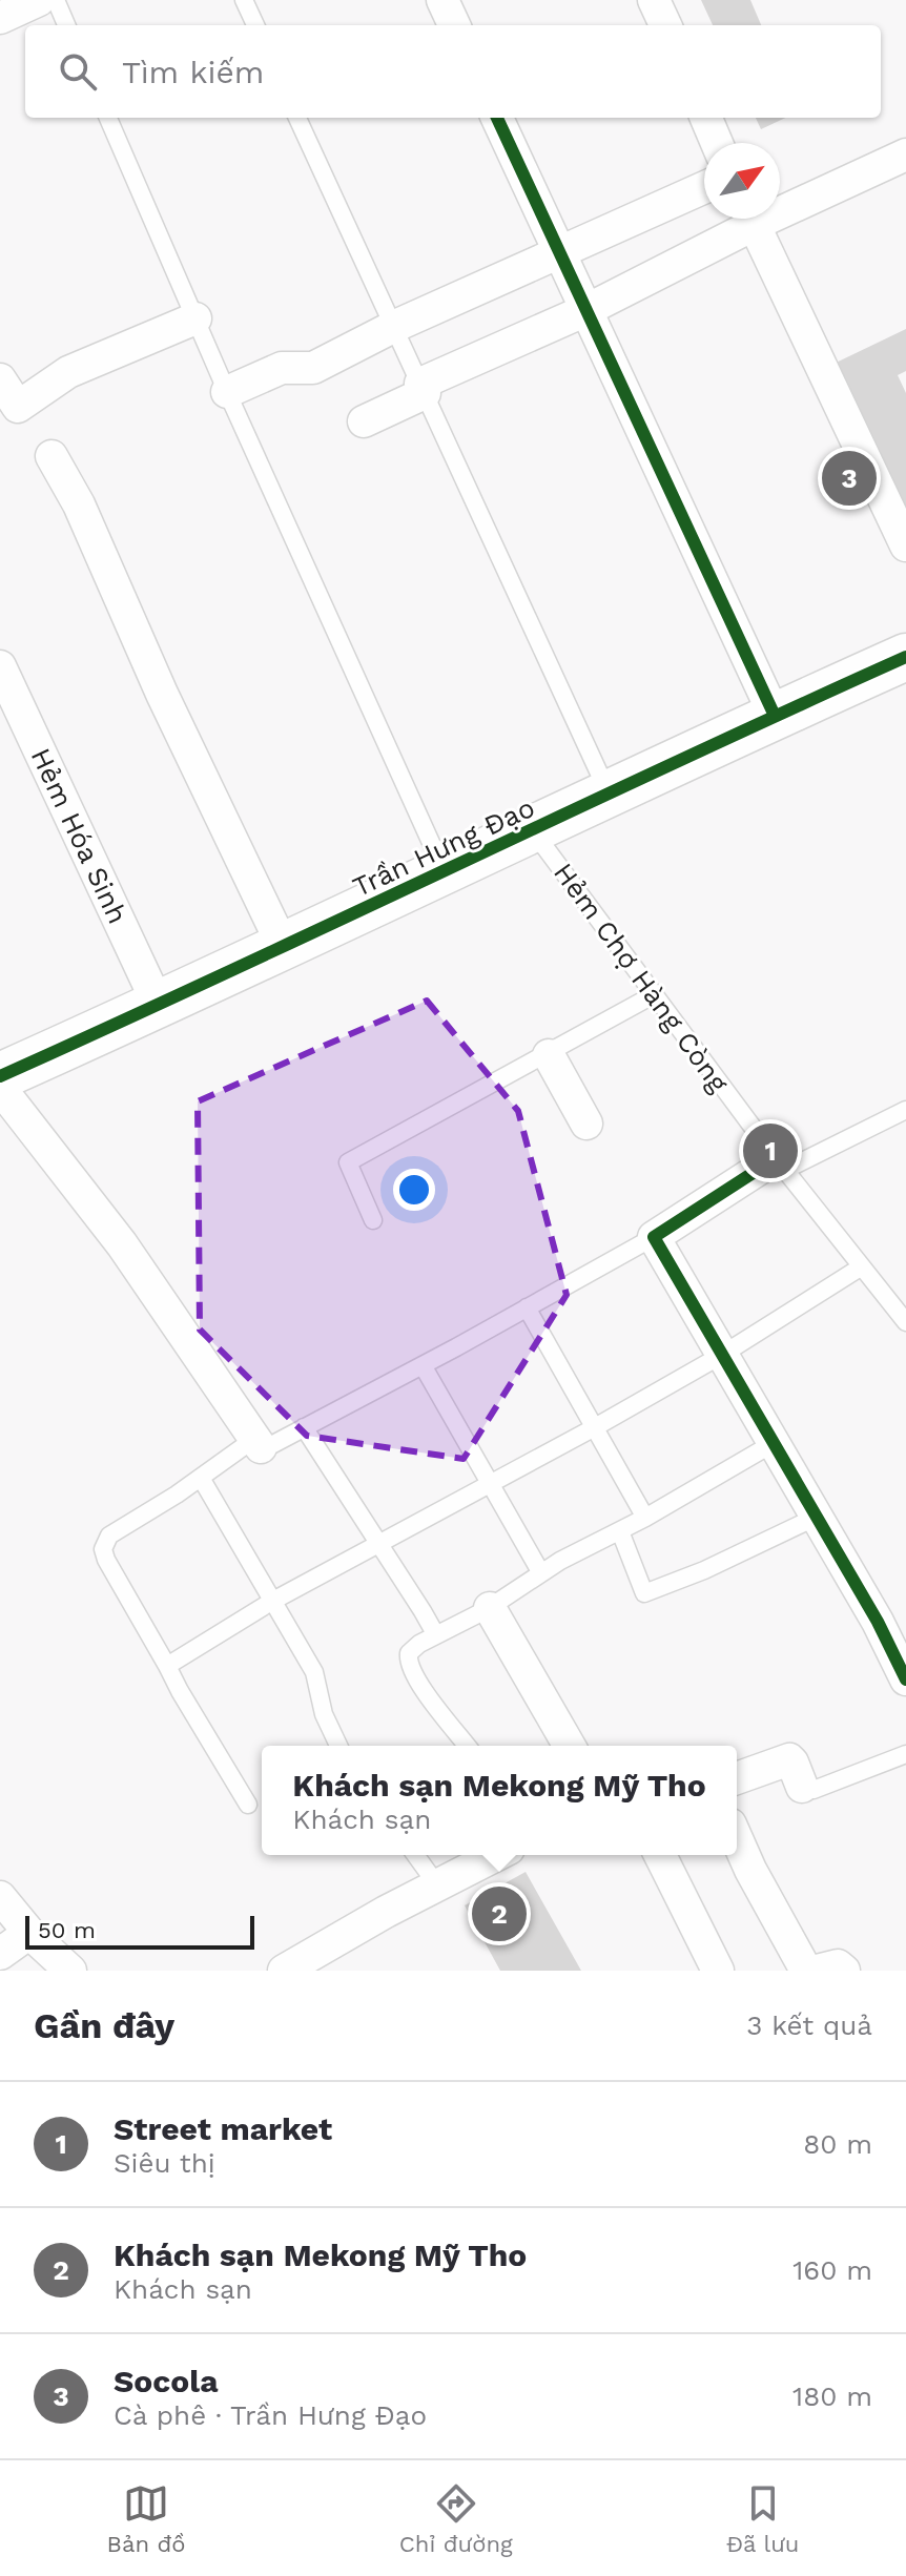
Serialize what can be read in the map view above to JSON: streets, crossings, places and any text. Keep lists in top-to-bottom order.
{
  "streets": {
    "street": ["Hẻm Hóa Sinh", "Trần Hưng Đạo"],
    "lane": ["Hẻm Chợ Hàng Còng"]
  },
  "crossings": [
    ["Hẻm Hóa Sinh", "Trần Hưng Đạo"],
    ["Trần Hưng Đạo", "Hẻm Chợ Hàng Còng"]
  ],
  "scale_bar": "50 m",
  "north": "top right",
  "page": {
    "search": "Tìm kiếm",
    "pins": ["3", "1", "2"],
    "popup": ["Khách sạn Mekong Mỹ Tho", "Khách sạn"],
    "scale": "50 m",
    "heading": ["Gần đây", "3 kết quả"],
    "list": [
      {
        "mark": "1",
        "name": "Street market",
        "note": "Siêu thị",
        "value": "80 m"
      },
      {
        "mark": "2",
        "name": "Khách sạn Mekong Mỹ Tho",
        "note": "Khách sạn",
        "value": "160 m"
      },
      {
        "mark": "3",
        "name": "Socola",
        "note": "Cà phê · Trần Hưng Đạo",
        "value": "180 m"
      }
    ],
    "nav": ["Bản đồ", "Chỉ đường", "Đã lưu"]
  }
}
